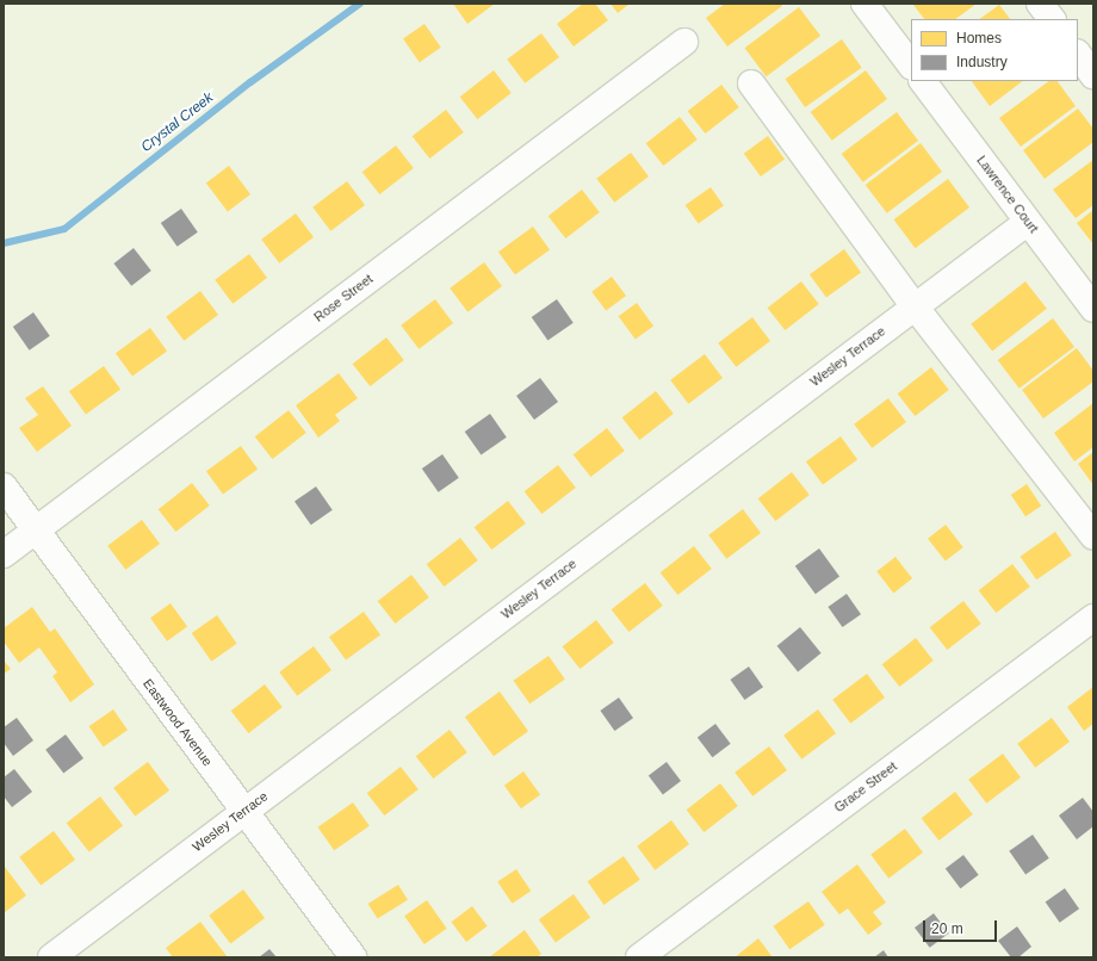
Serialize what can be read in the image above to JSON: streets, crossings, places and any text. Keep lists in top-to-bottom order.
{
  "streets": {
    "street": [
      "Lawrence Court",
      "Rose Street",
      "Wesley Terrace",
      "Eastwood Avenue",
      "Grace Street"
    ]
  },
  "crossings": [
    ["Lawrence Court", "Wesley Terrace"],
    ["Rose Street", "Eastwood Avenue"],
    ["Wesley Terrace", "Eastwood Avenue"]
  ],
  "water": ["Crystal Creek"],
  "legend": ["Homes", "Industry"],
  "scale_bar": "20 m"
}
